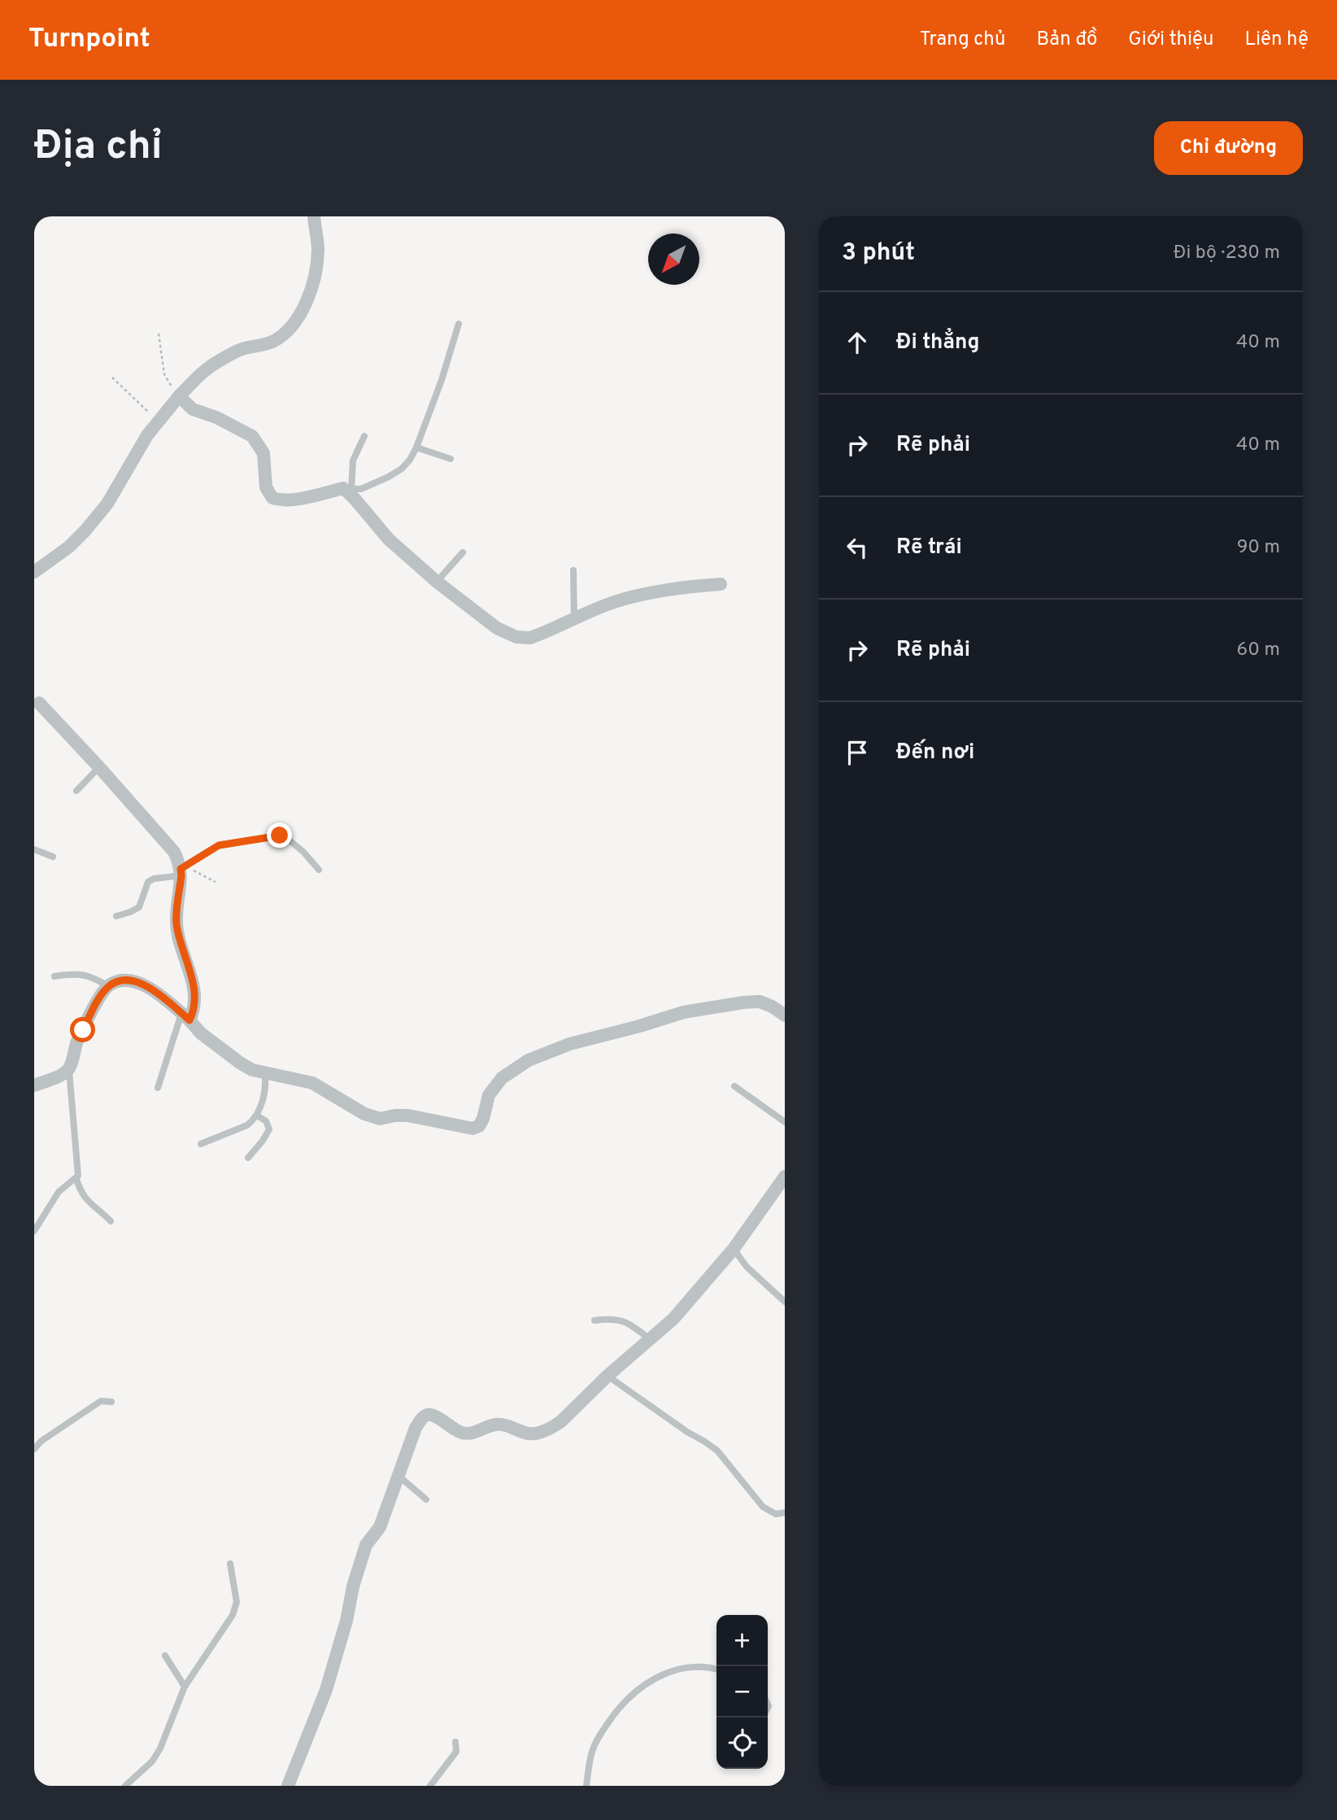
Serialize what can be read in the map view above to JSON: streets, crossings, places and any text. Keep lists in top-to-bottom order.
{
  "north": "bottom left",
  "page": {
    "header": "Turnpoint",
    "nav": [
      "Trang chủ",
      "Bản đồ",
      "Giới thiệu",
      "Liên hệ"
    ],
    "buttons": "Chỉ đường",
    "title": "Địa chỉ",
    "heading": ["3 phút", "Đi bộ · 230 m"],
    "list": [
      ["Đi thẳng", "40 m"],
      ["Rẽ phải", "40 m"],
      ["Rẽ trái", "90 m"],
      ["Rẽ phải", "60 m"],
      "Đến nơi"
    ],
    "map_buttons": ["+", "−"]
  }
}
